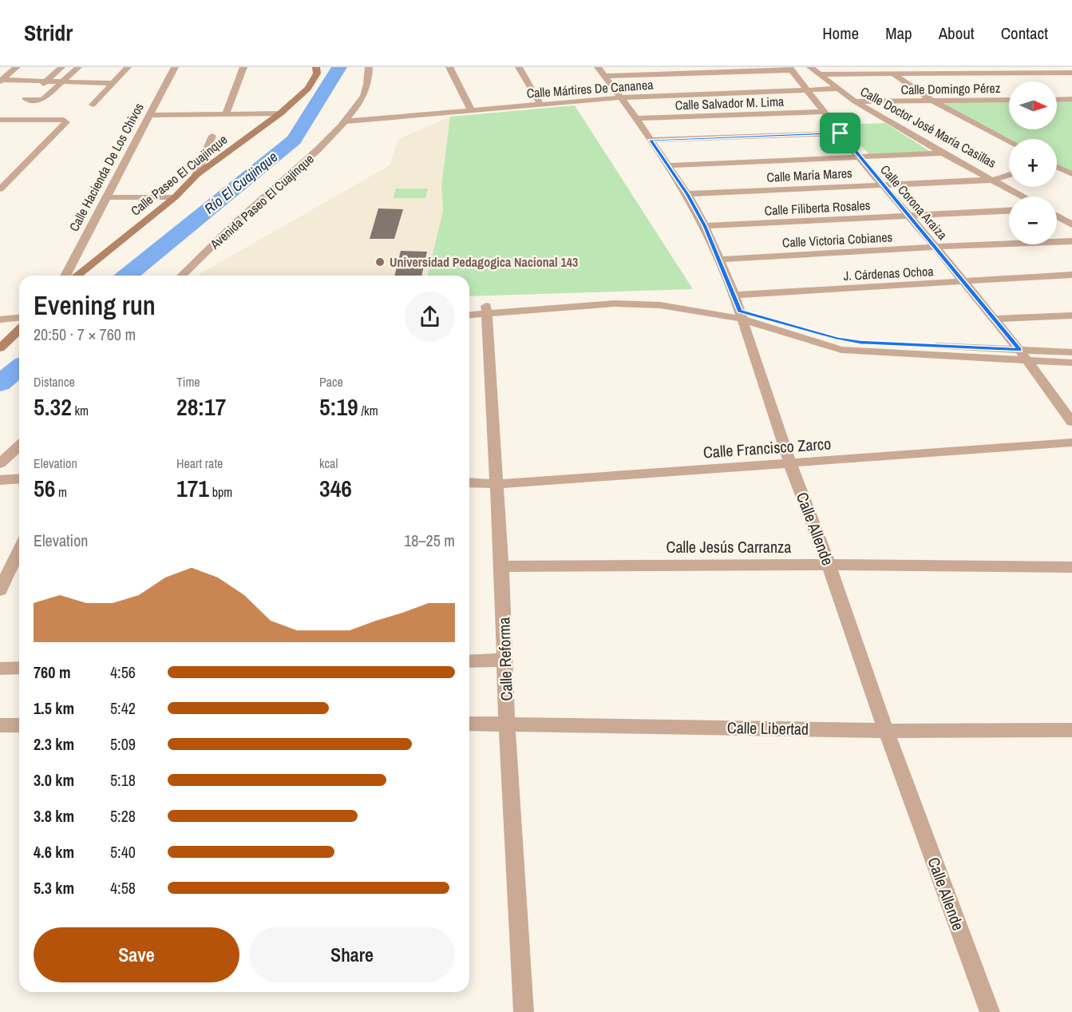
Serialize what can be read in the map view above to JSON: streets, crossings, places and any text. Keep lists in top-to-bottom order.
{
  "streets": {
    "street": [
      "Calle Mártires De Cananea",
      "Calle Domingo Pérez",
      "Calle Salvador M. Lima",
      "Calle Doctor José María Casillas",
      "Calle Hacienda De Los Chivos",
      "Calle Paseo El Cuajinque",
      "Calle María Mares",
      "Avenida Paseo El Cuajinque",
      "Calle Corona Araiza",
      "Calle Filiberta Rosales",
      "Calle Victoria Cobianes",
      "J. Cárdenas Ochoa",
      "Calle Francisco Zarco",
      "Calle Allende",
      "Calle Jesús Carranza",
      "Calle Reforma",
      "Calle Libertad"
    ]
  },
  "crossings": [
    ["Calle Mártires De Cananea", "Calle Doctor José María Casillas"],
    ["Calle Mártires De Cananea", "Avenida Paseo El Cuajinque"],
    ["Calle Mártires De Cananea", "Calle Corona Araiza"],
    ["Calle Mártires De Cananea", "Calle Allende"],
    ["Calle Domingo Pérez", "Calle Doctor José María Casillas"],
    ["Calle Salvador M. Lima", "Calle Corona Araiza"],
    ["Calle Salvador M. Lima", "Calle Allende"],
    ["Calle Doctor José María Casillas", "Calle María Mares"],
    ["Calle María Mares", "Calle Corona Araiza"],
    ["Calle María Mares", "Calle Allende"],
    ["Calle Corona Araiza", "Calle Filiberta Rosales"],
    ["Calle Corona Araiza", "Calle Victoria Cobianes"],
    ["Calle Corona Araiza", "J. Cárdenas Ochoa"],
    ["Calle Filiberta Rosales", "Calle Allende"],
    ["Calle Victoria Cobianes", "Calle Allende"],
    ["J. Cárdenas Ochoa", "Calle Allende"],
    ["Calle Francisco Zarco", "Calle Allende"],
    ["Calle Francisco Zarco", "Calle Reforma"],
    ["Calle Allende", "Calle Jesús Carranza"],
    ["Calle Allende", "Calle Libertad"],
    ["Calle Jesús Carranza", "Calle Reforma"],
    ["Calle Reforma", "Calle Libertad"]
  ],
  "water": ["Río El Cuajinque"],
  "places": ["Universidad Pedagogica Nacional 143"],
  "north": "right",
  "page": {
    "header": "Stridr",
    "nav": [
      "Home",
      "Map",
      "About",
      "Contact"
    ],
    "map_buttons": ["+", "−"],
    "heading": ["Evening run", "20:50 · 7 × 760 m"],
    "stats": [
      ["Distance", "5.32 km"],
      ["Time", "28:17"],
      ["Pace", "5:19 /km"],
      ["Elevation", "56 m"],
      ["Heart rate", "171 bpm"],
      ["kcal", "346"]
    ],
    "chart": ["Elevation", "18–25 m"],
    "list": [
      {
        "name": "760 m",
        "note": "4:56"
      },
      {
        "name": "1.5 km",
        "note": "5:42"
      },
      {
        "name": "2.3 km",
        "note": "5:09"
      },
      {
        "name": "3.0 km",
        "note": "5:18"
      },
      {
        "name": "3.8 km",
        "note": "5:28"
      },
      {
        "name": "4.6 km",
        "note": "5:40"
      },
      {
        "name": "5.3 km",
        "note": "4:58"
      }
    ],
    "buttons": ["Save", "Share"]
  }
}
